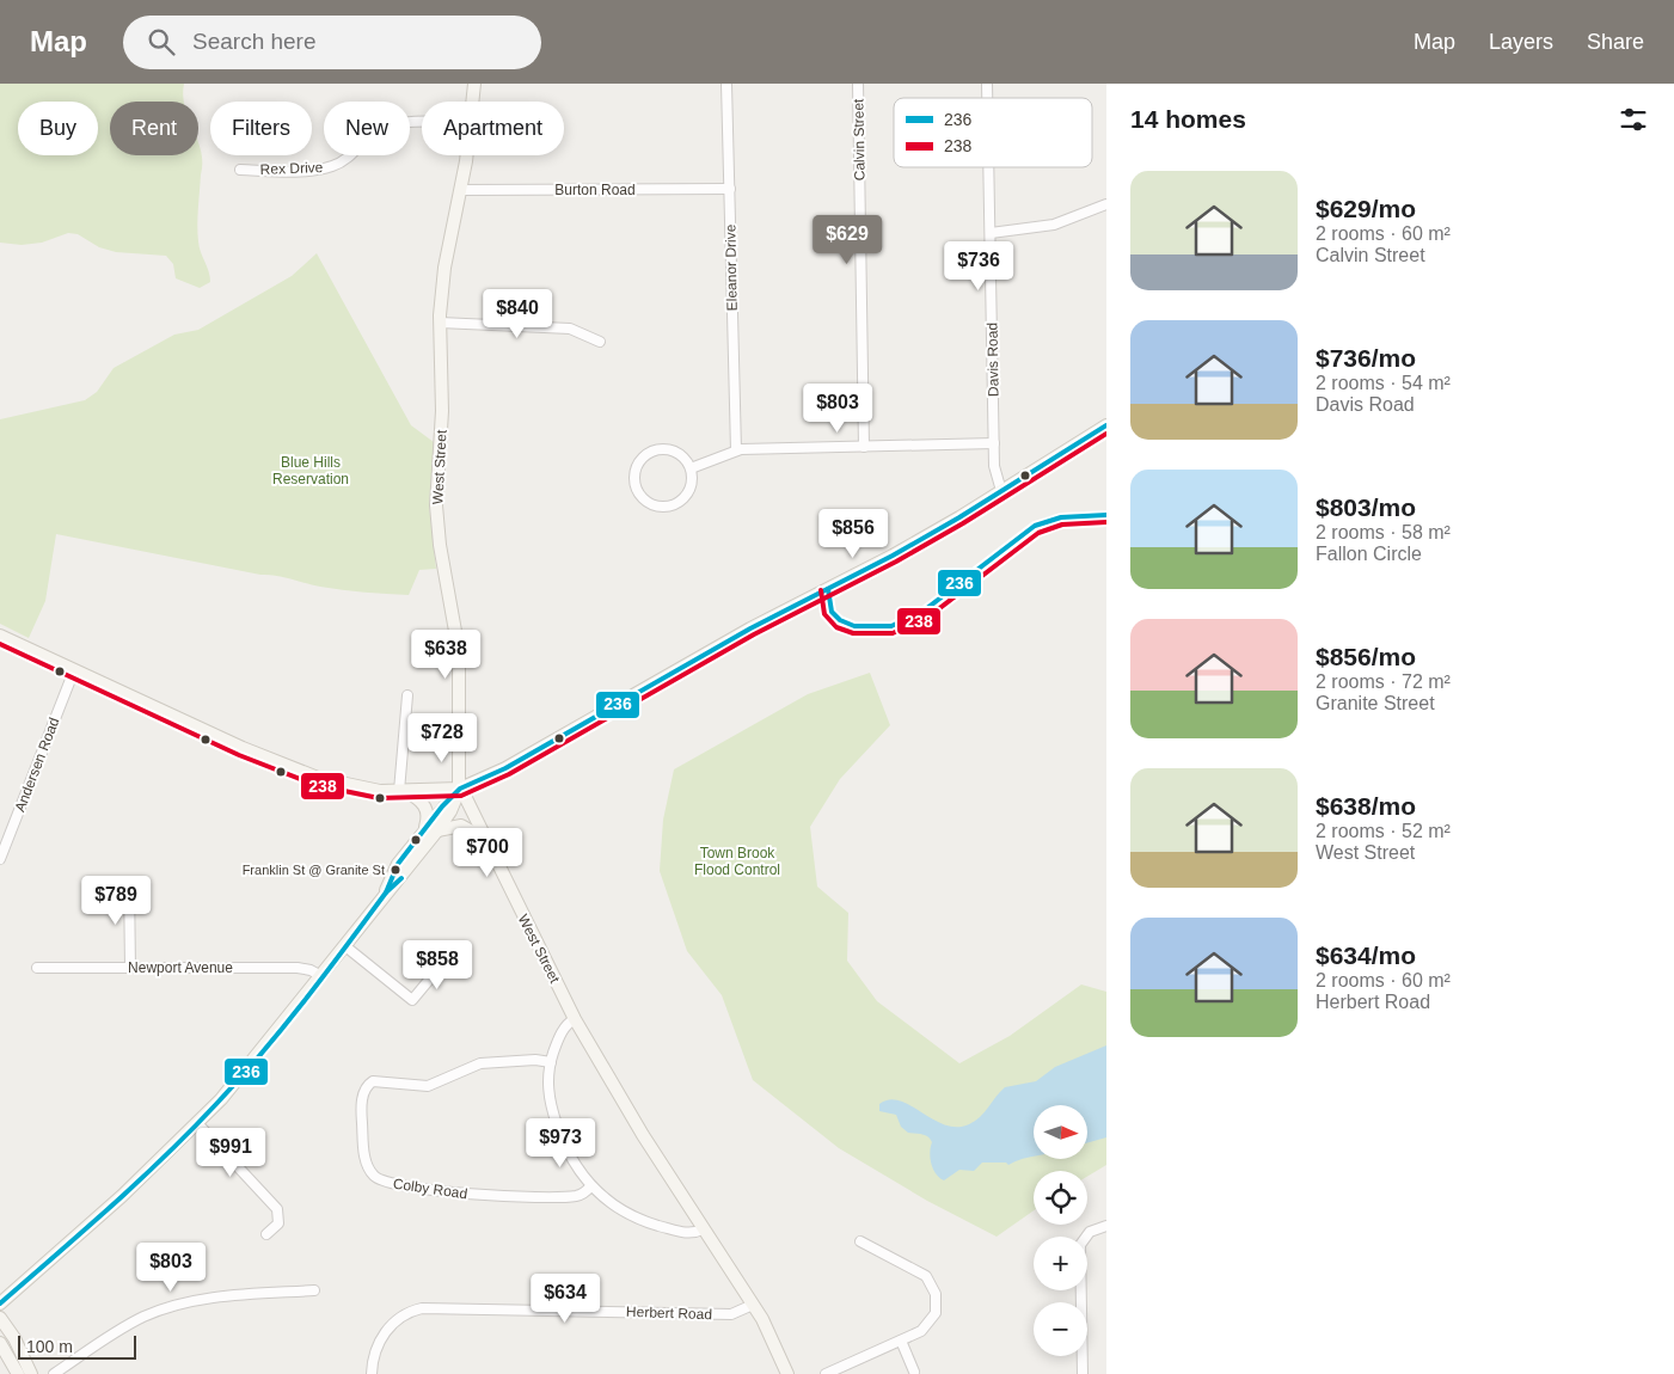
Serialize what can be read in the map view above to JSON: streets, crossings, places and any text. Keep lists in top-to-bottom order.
{
  "streets": {
    "main road": ["West Street"],
    "street": [
      "Calvin Street",
      "Rex Drive",
      "Burton Road",
      "Eleanor Drive",
      "Davis Road",
      "Andersen Road",
      "Newport Avenue",
      "Colby Road",
      "Herbert Road"
    ]
  },
  "crossings": [
    ["Burton Road", "Eleanor Drive"],
    ["Burton Road", "West Street"],
    ["West Street", "Herbert Road"]
  ],
  "parks": ["Blue Hills Reservation", "Town Brook Flood Control"],
  "places": ["Franklin St @ Granite St"],
  "lines": ["transit line 236", "transit line 238"],
  "legend": ["236", "238"],
  "scale_bar": "100 m",
  "north": "right",
  "page": {
    "header": "Map",
    "search": "Search here",
    "nav": ["Map", "Layers", "Share"],
    "heading": "14 homes",
    "chip": [
      "Buy",
      "Rent",
      "Filters",
      "New",
      "Apartment"
    ],
    "list": [
      {
        "name": "$629/mo",
        "note": "2 rooms · 60 m² · Calvin Street"
      },
      {
        "name": "$736/mo",
        "note": "2 rooms · 54 m² · Davis Road"
      },
      {
        "name": "$803/mo",
        "note": "2 rooms · 58 m² · Fallon Circle"
      },
      {
        "name": "$856/mo",
        "note": "2 rooms · 72 m² · Granite Street"
      },
      {
        "name": "$638/mo",
        "note": "2 rooms · 52 m² · West Street"
      },
      {
        "name": "$634/mo",
        "note": "2 rooms · 60 m² · Herbert Road"
      }
    ],
    "price": [
      "$629",
      "$736",
      "$840",
      "$803",
      "$856",
      "$638",
      "$728",
      "$700",
      "$789",
      "$858",
      "$973",
      "$991",
      "$803",
      "$634"
    ],
    "map_buttons": ["+", "−"],
    "scale": "100 m"
  }
}
